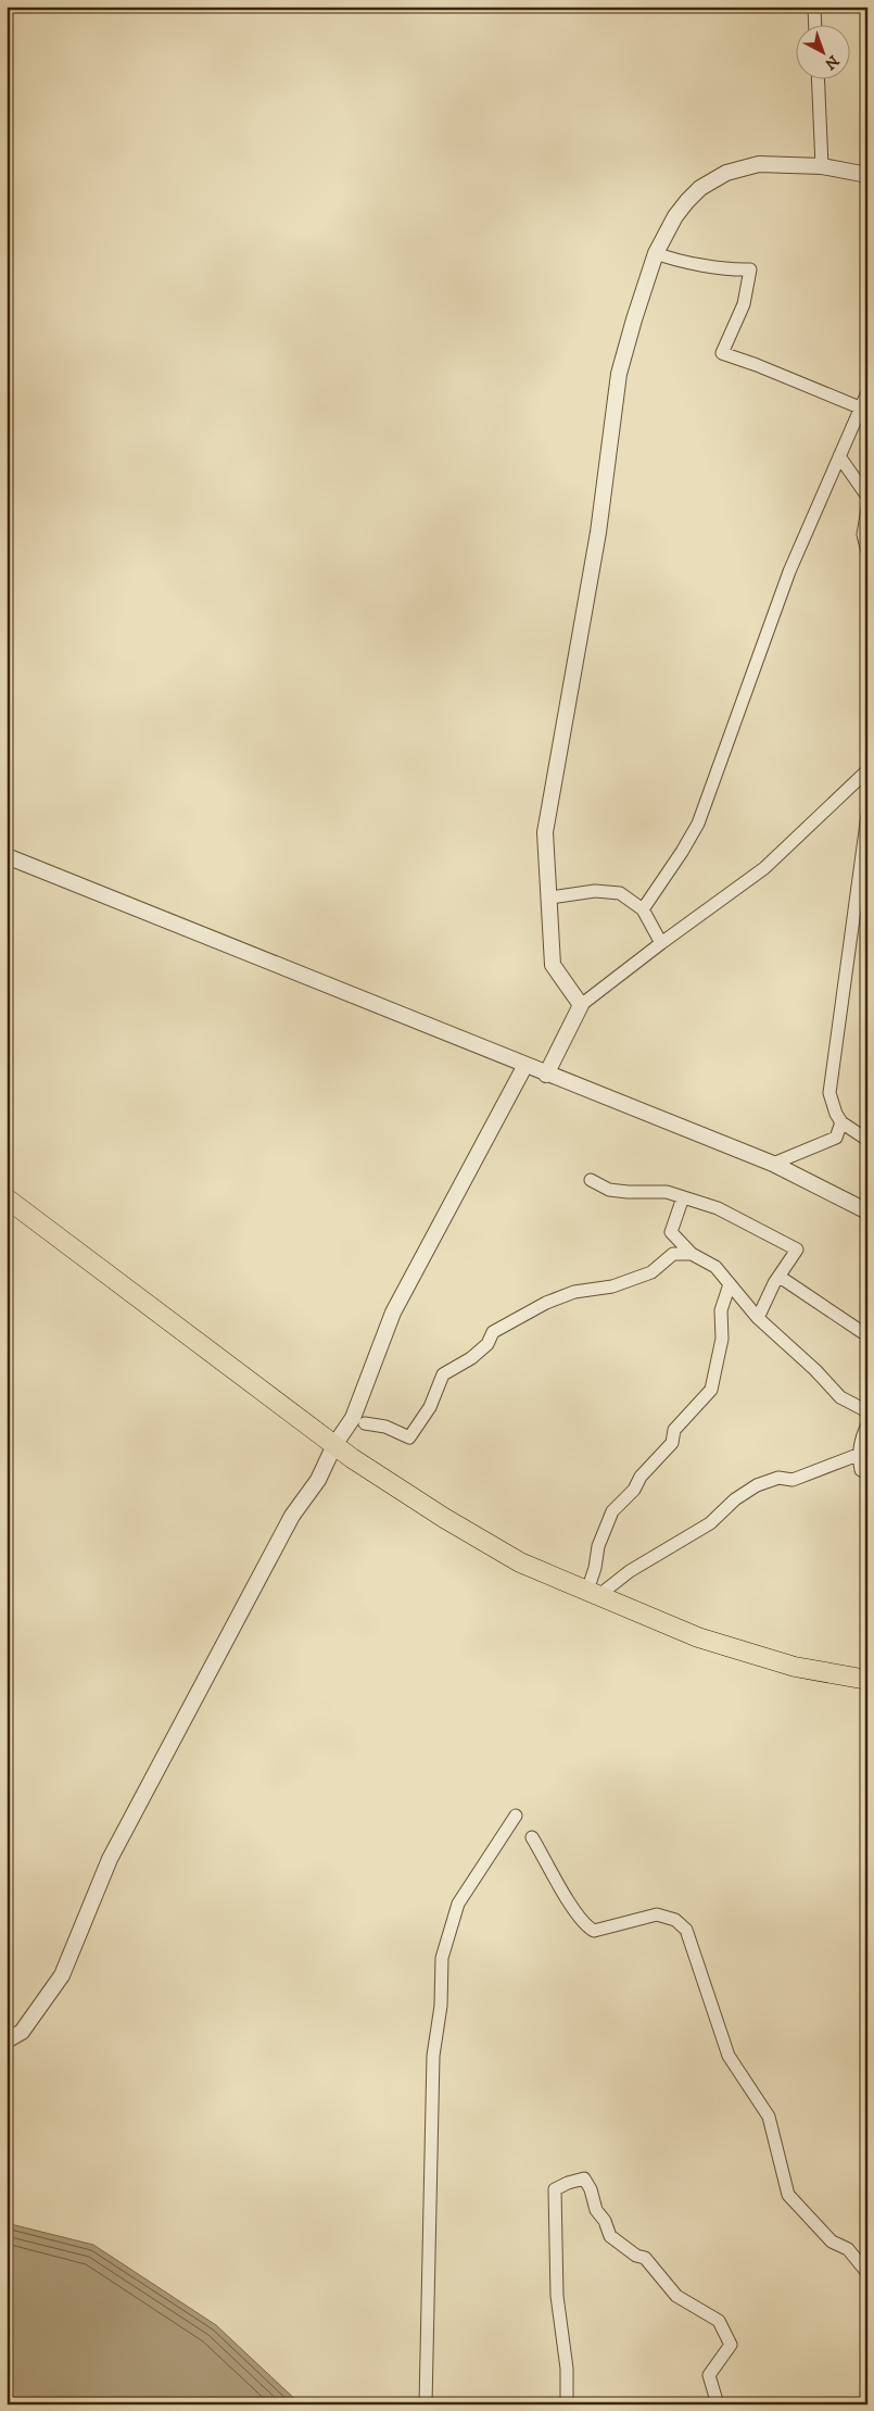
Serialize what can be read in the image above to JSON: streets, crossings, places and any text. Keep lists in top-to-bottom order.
{
  "north": "bottom right"
}
